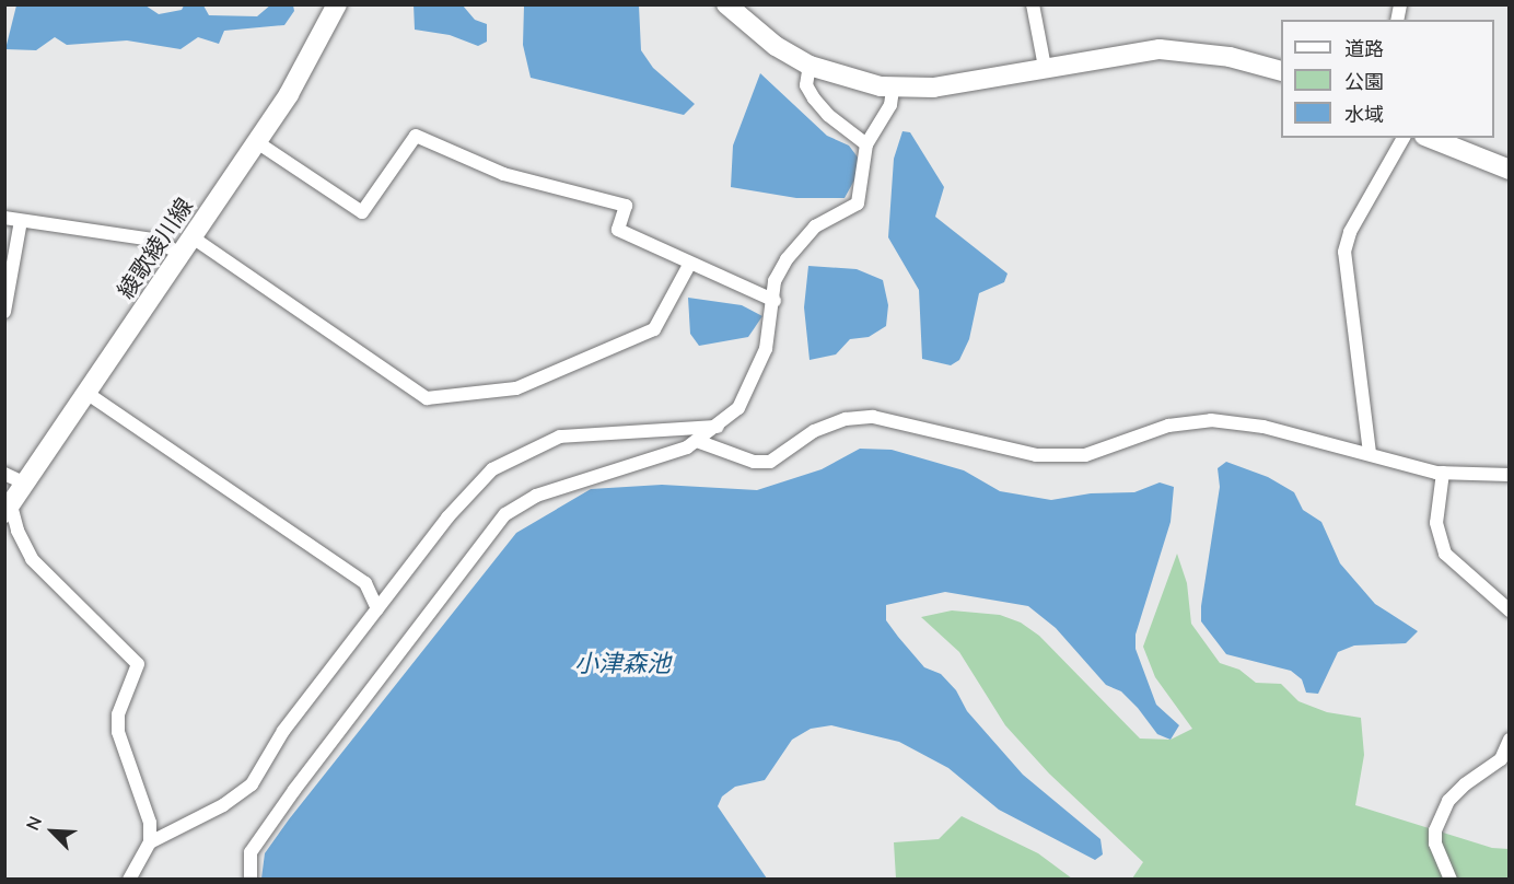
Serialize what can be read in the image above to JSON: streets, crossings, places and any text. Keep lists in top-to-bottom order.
{
  "streets": {
    "street": ["綾歌綾川線"]
  },
  "water": ["小津森池"],
  "legend": ["道路", "公園", "水域"],
  "north": "top left"
}
